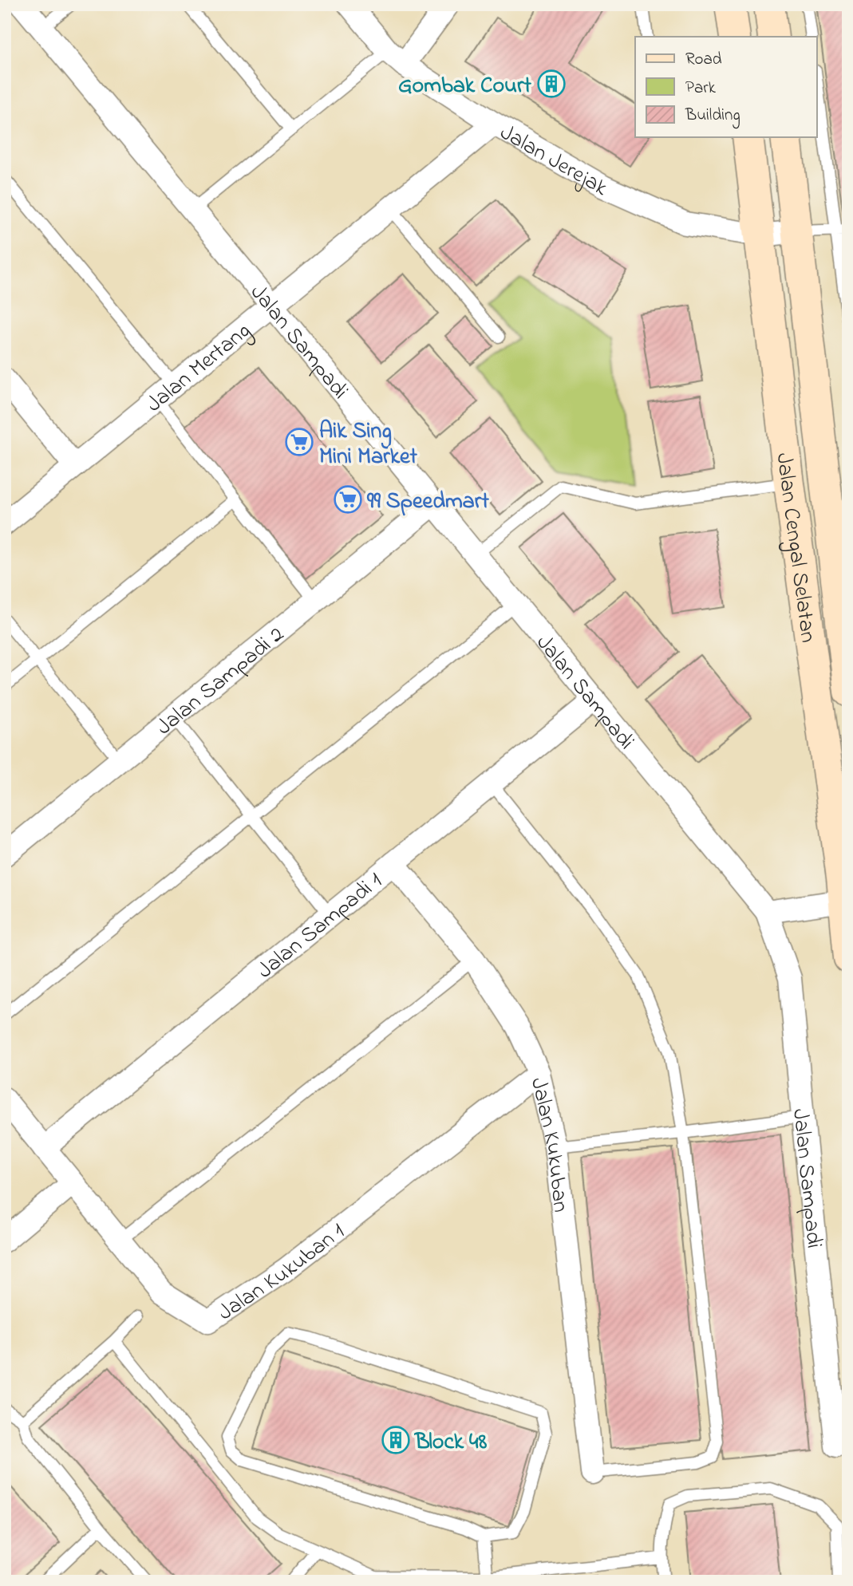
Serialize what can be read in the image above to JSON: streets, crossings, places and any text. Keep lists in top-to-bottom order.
{
  "streets": {
    "street": [
      "Jalan Jerejak",
      "Jalan Sampadi",
      "Jalan Mertang",
      "Jalan Cengal Selatan",
      "Jalan Sampadi 2",
      "Jalan Sampadi 1",
      "Jalan Kukuban",
      "Jalan Kukuban 1"
    ]
  },
  "crossings": [
    ["Jalan Jerejak", "Jalan Mertang"],
    ["Jalan Jerejak", "Jalan Cengal Selatan"],
    ["Jalan Sampadi", "Jalan Mertang"],
    ["Jalan Sampadi", "Jalan Sampadi 2"],
    ["Jalan Sampadi", "Jalan Sampadi 1"],
    ["Jalan Sampadi 1", "Jalan Kukuban"],
    ["Jalan Sampadi 1", "Jalan Kukuban 1"],
    ["Jalan Kukuban", "Jalan Kukuban 1"]
  ],
  "places": {
    "building": ["Gombak Court", "Block 48"],
    "supermarket": ["Aik Sing Mini Market", "99 Speedmart"]
  },
  "legend": ["Road", "Park", "Building"]
}
